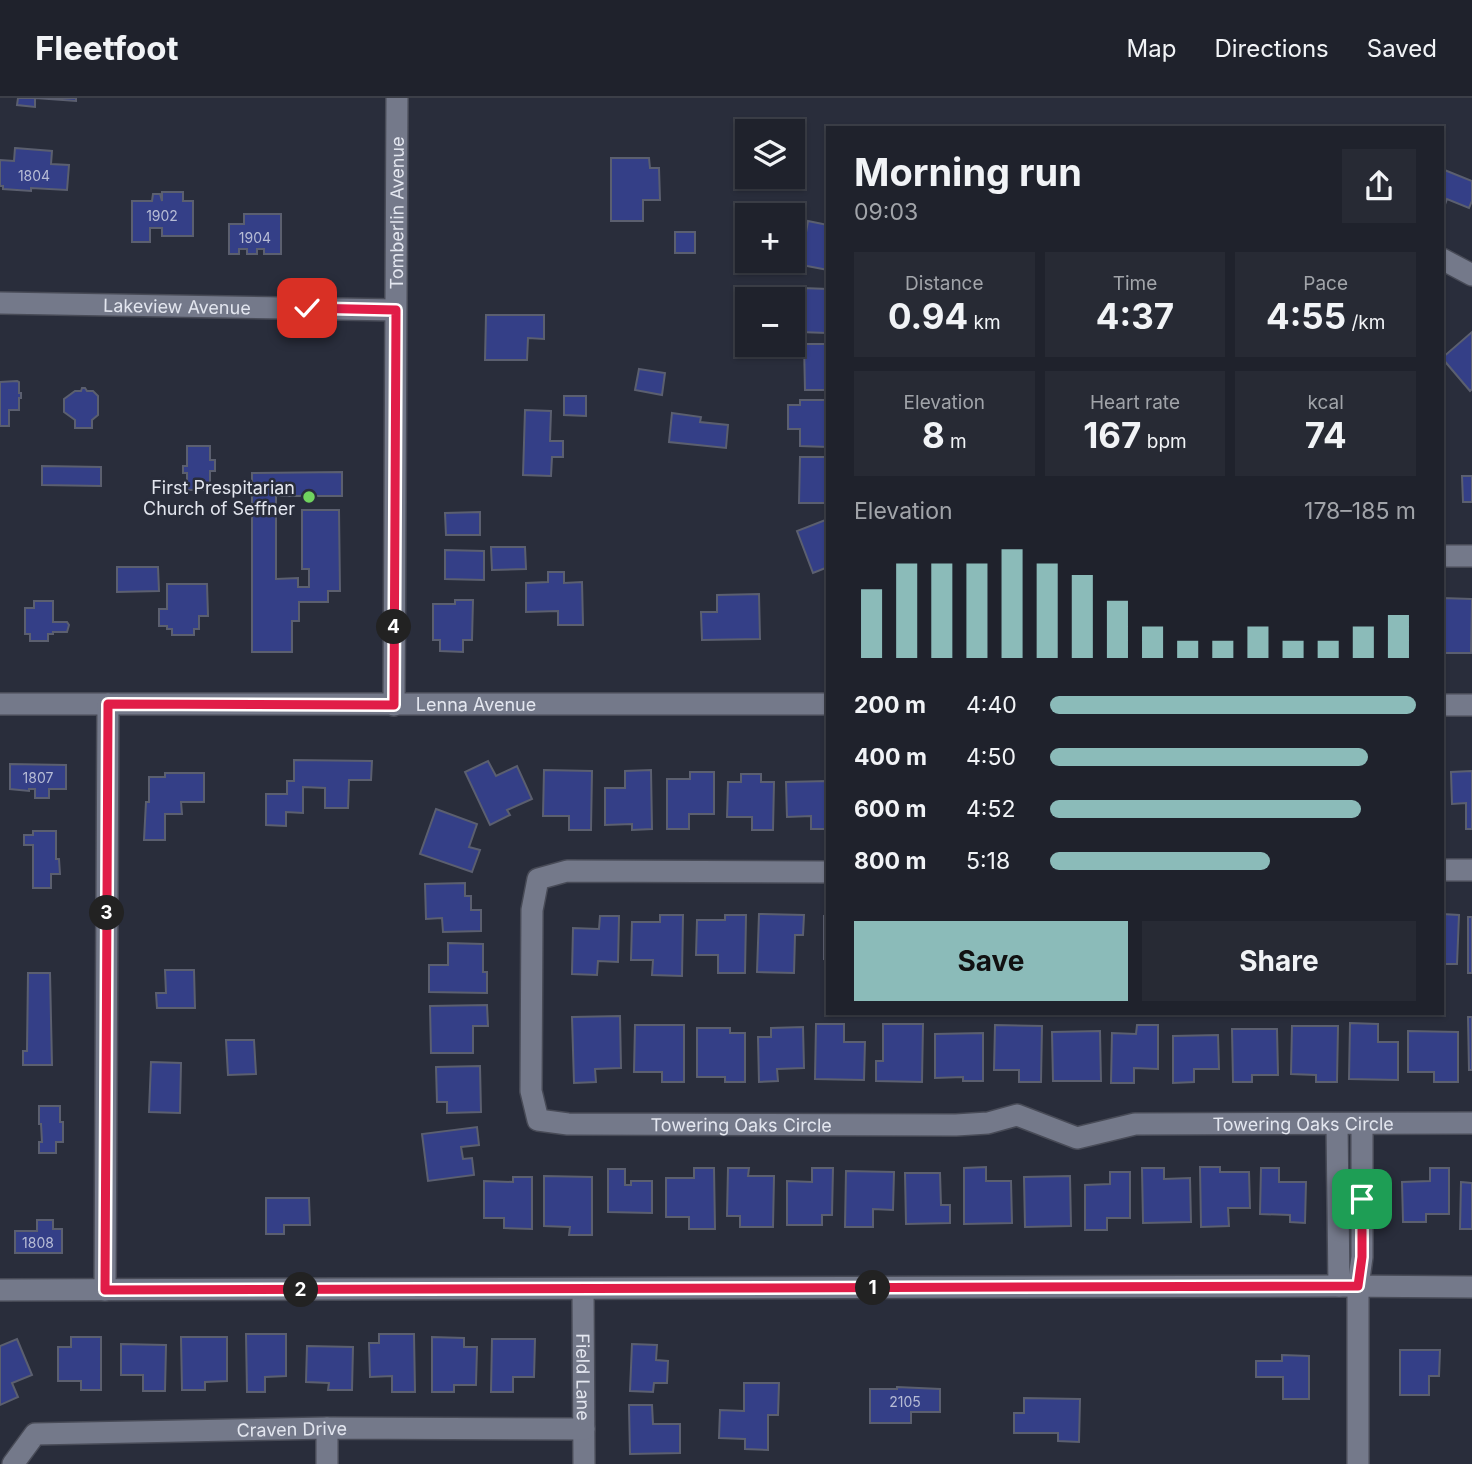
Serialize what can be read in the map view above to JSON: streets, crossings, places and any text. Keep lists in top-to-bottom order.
{
  "streets": {
    "street": [
      "Tomberlin Avenue",
      "Lakeview Avenue",
      "Lenna Avenue",
      "Towering Oaks Circle",
      "Field Lane",
      "Craven Drive"
    ]
  },
  "crossings": [
    ["Tomberlin Avenue", "Lakeview Avenue"],
    ["Tomberlin Avenue", "Lenna Avenue"],
    ["Field Lane", "Craven Drive"]
  ],
  "places": ["First Prespitarian Church of Seffner"],
  "house_numbers": [
    "1804",
    "1902",
    "1904",
    "1807",
    "1808",
    "2105"
  ],
  "page": {
    "header": "Fleetfoot",
    "nav": ["Map", "Directions", "Saved"],
    "map_buttons": ["+", "−"],
    "heading": ["Morning run", "09:03"],
    "stats": [
      ["Distance", "0.94 km"],
      ["Time", "4:37"],
      ["Pace", "4:55 /km"],
      ["Elevation", "8 m"],
      ["Heart rate", "167 bpm"],
      ["kcal", "74"]
    ],
    "chart": ["Elevation", "178–185 m"],
    "pins": [
      "4",
      "3",
      "1",
      "2"
    ],
    "list": [
      {
        "name": "200 m",
        "note": "4:40"
      },
      {
        "name": "400 m",
        "note": "4:50"
      },
      {
        "name": "600 m",
        "note": "4:52"
      },
      {
        "name": "800 m",
        "note": "5:18"
      }
    ],
    "buttons": ["Save", "Share"]
  }
}
